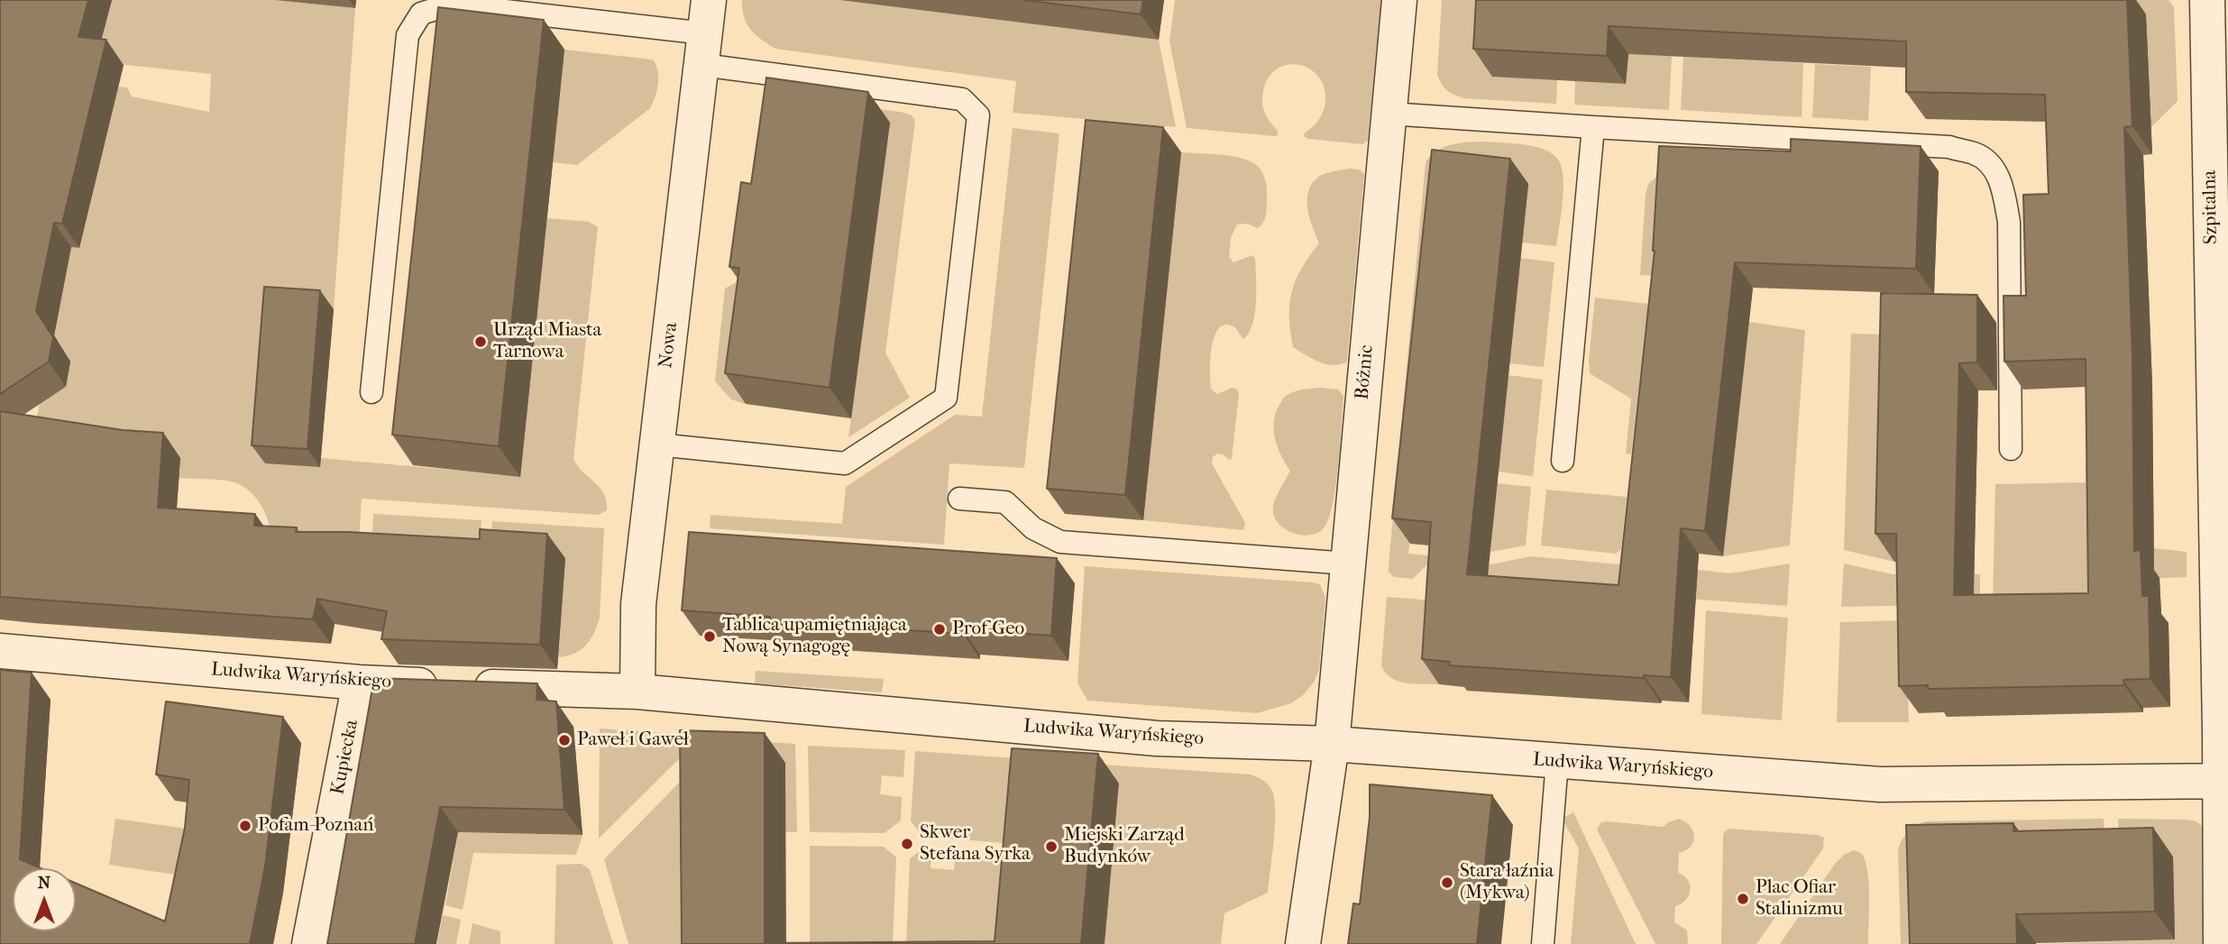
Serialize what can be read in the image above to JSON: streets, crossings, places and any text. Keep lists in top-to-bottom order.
{
  "streets": {
    "street": [
      "Szpitalna",
      "Nowa",
      "Bóżnic",
      "Ludwika Waryńskiego",
      "Kupiecka"
    ]
  },
  "crossings": [
    ["Szpitalna", "Ludwika Waryńskiego"],
    ["Nowa", "Ludwika Waryńskiego"],
    ["Bóżnic", "Ludwika Waryńskiego"],
    ["Ludwika Waryńskiego", "Kupiecka"]
  ],
  "places": [
    "Urząd Miasta Tarnowa",
    "Prof-Geo",
    "Tablica upamiętniająca Nową Synagogę",
    "Paweł i Gaweł",
    "Pofam-Poznań",
    "Skwer Stefana Syrka",
    "Miejski Zarząd Budynków",
    "Stara łaźnia (Mykwa)",
    "Plac Ofiar Stalinizmu"
  ],
  "north": "top"
}
